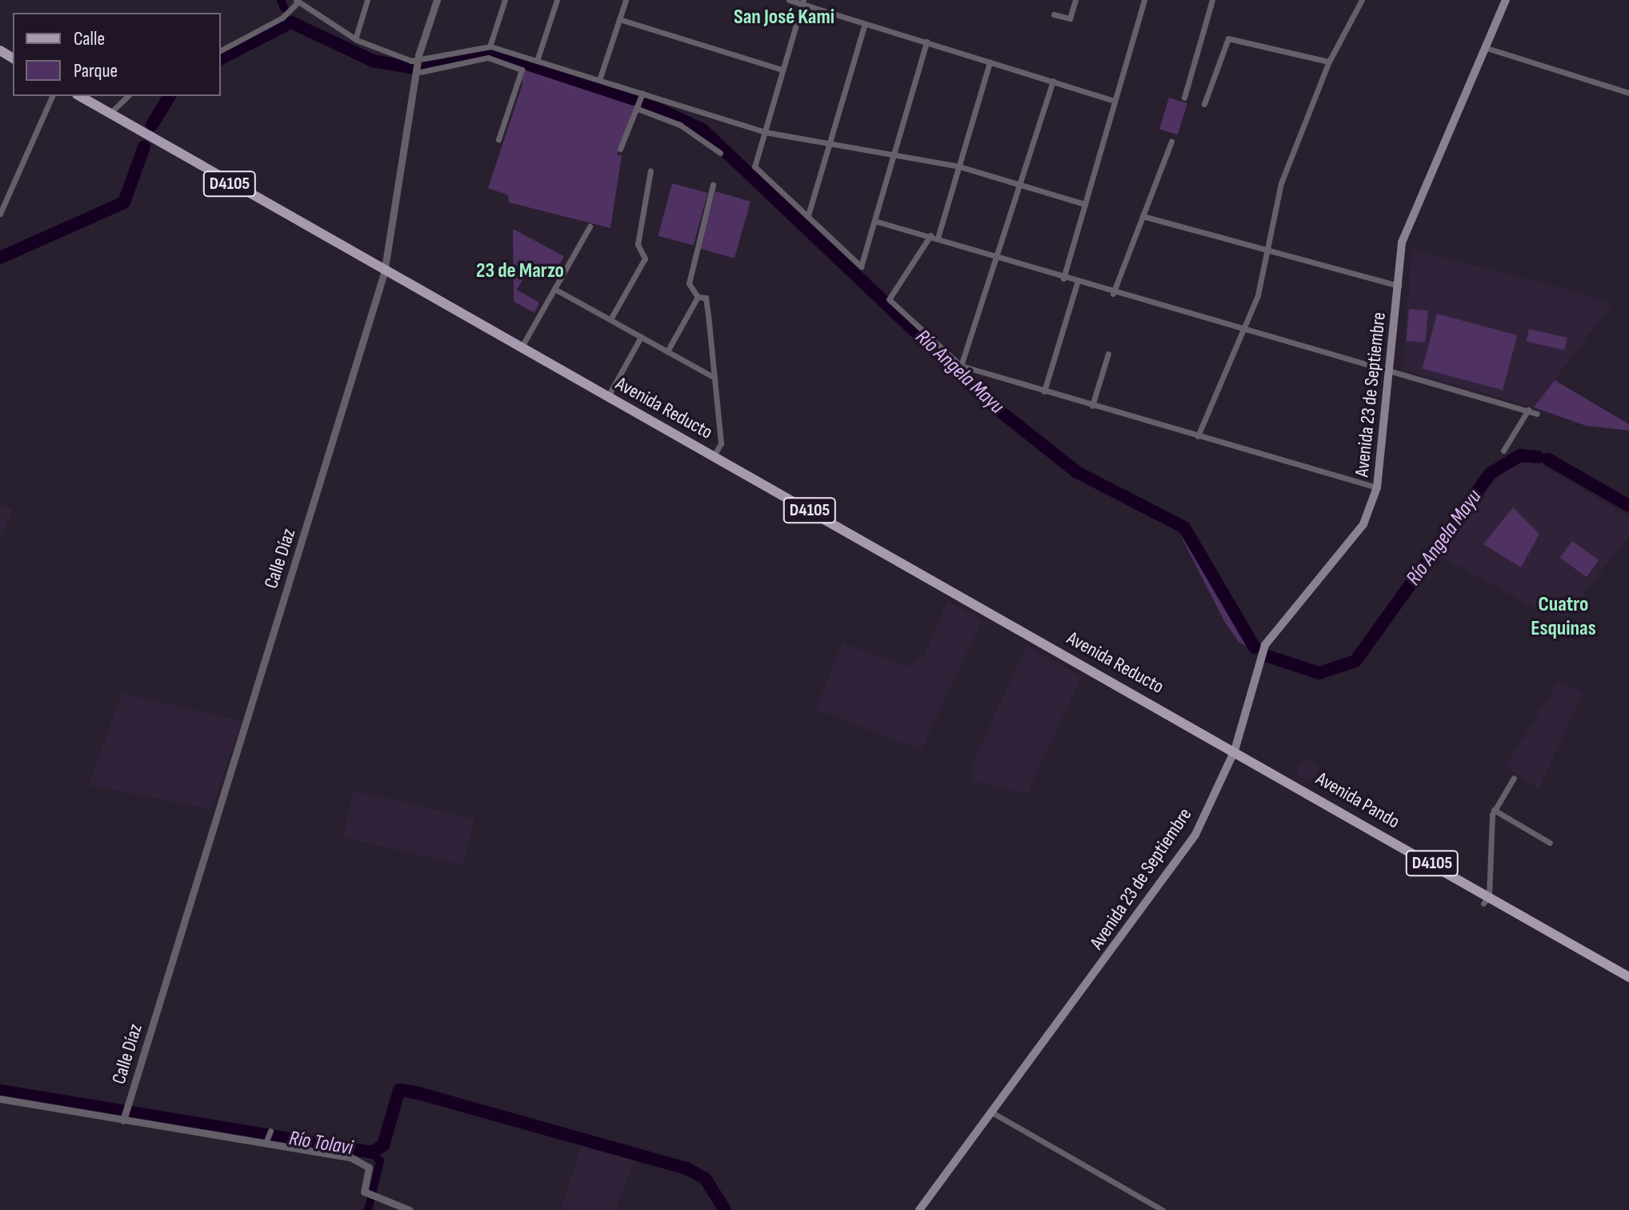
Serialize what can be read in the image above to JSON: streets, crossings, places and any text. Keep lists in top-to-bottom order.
{
  "streets": {
    "main road": [
      "D4105",
      "Avenida 23 de Septiembre",
      "Avenida Reducto",
      "Avenida Pando"
    ],
    "street": ["Calle Díaz"]
  },
  "crossings": [
    ["Avenida 23 de Septiembre", "Avenida Reducto"],
    ["Avenida 23 de Septiembre", "Avenida Pando"],
    ["Avenida Reducto", "Calle Díaz"],
    ["Avenida Reducto", "Avenida Pando"]
  ],
  "districts": ["San José Kami", "23 de Marzo", "Cuatro Esquinas"],
  "water": ["Río Angela Mayu", "Río Tolavi"],
  "legend": ["Calle", "Parque"]
}
